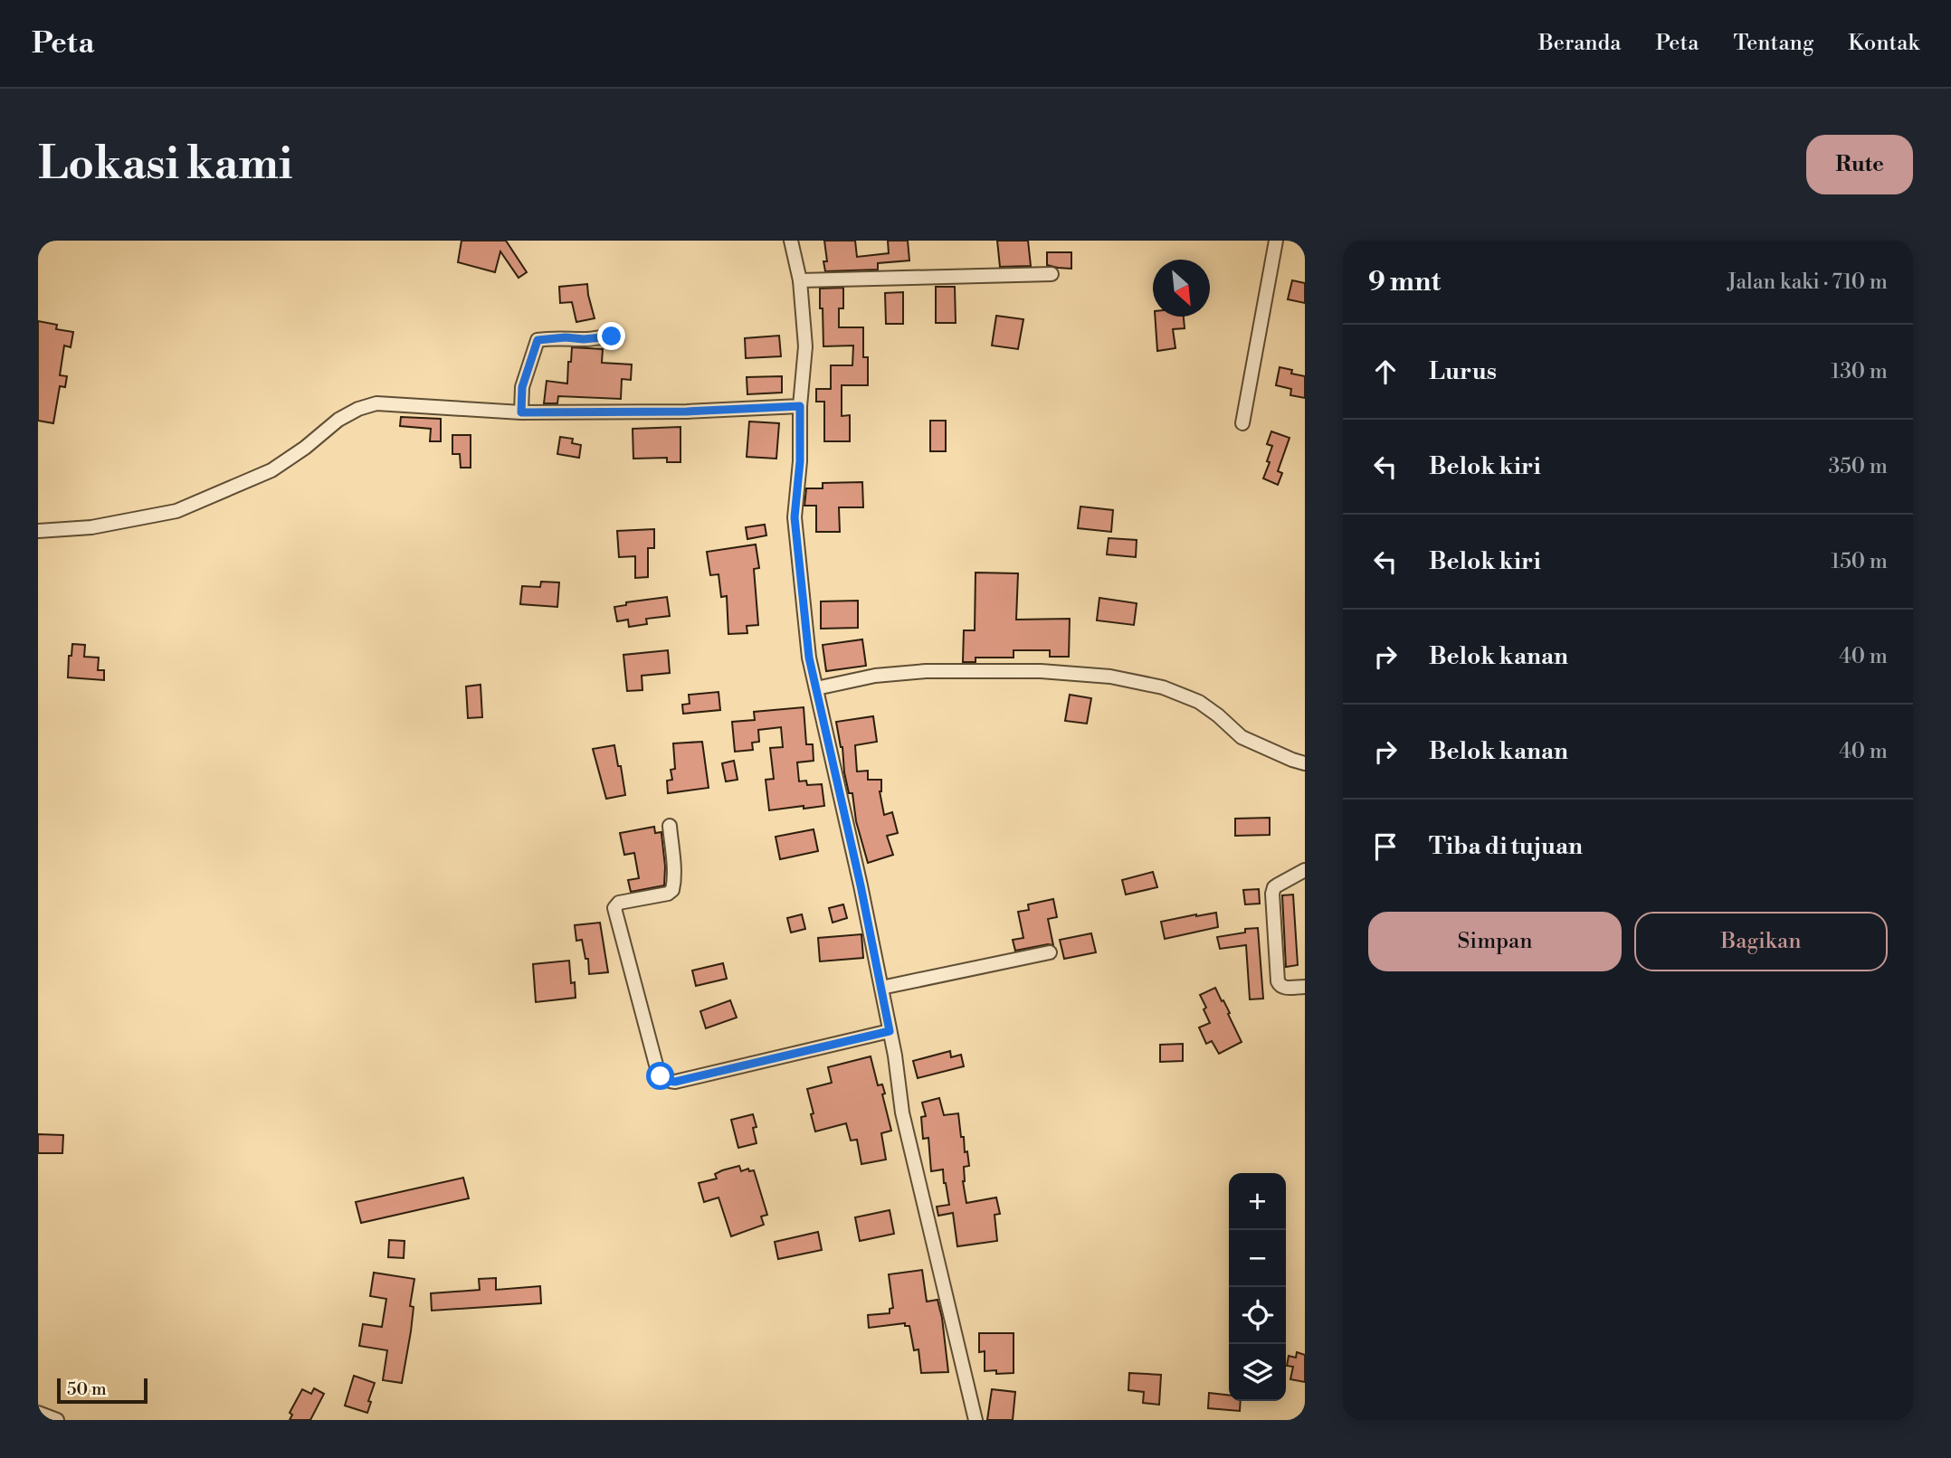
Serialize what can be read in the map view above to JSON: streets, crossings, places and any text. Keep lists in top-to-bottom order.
{
  "scale_bar": "50 m",
  "north": "bottom right",
  "page": {
    "header": "Peta",
    "nav": [
      "Beranda",
      "Peta",
      "Tentang",
      "Kontak"
    ],
    "buttons": [
      "Rute",
      ["Simpan", "Bagikan"]
    ],
    "title": "Lokasi kami",
    "heading": ["9 mnt", "Jalan kaki · 710 m"],
    "list": [
      ["Lurus", "130 m"],
      ["Belok kiri", "350 m"],
      ["Belok kiri", "150 m"],
      ["Belok kanan", "40 m"],
      ["Belok kanan", "40 m"],
      "Tiba di tujuan"
    ],
    "map_buttons": ["+", "−"],
    "scale": "50 m"
  }
}
